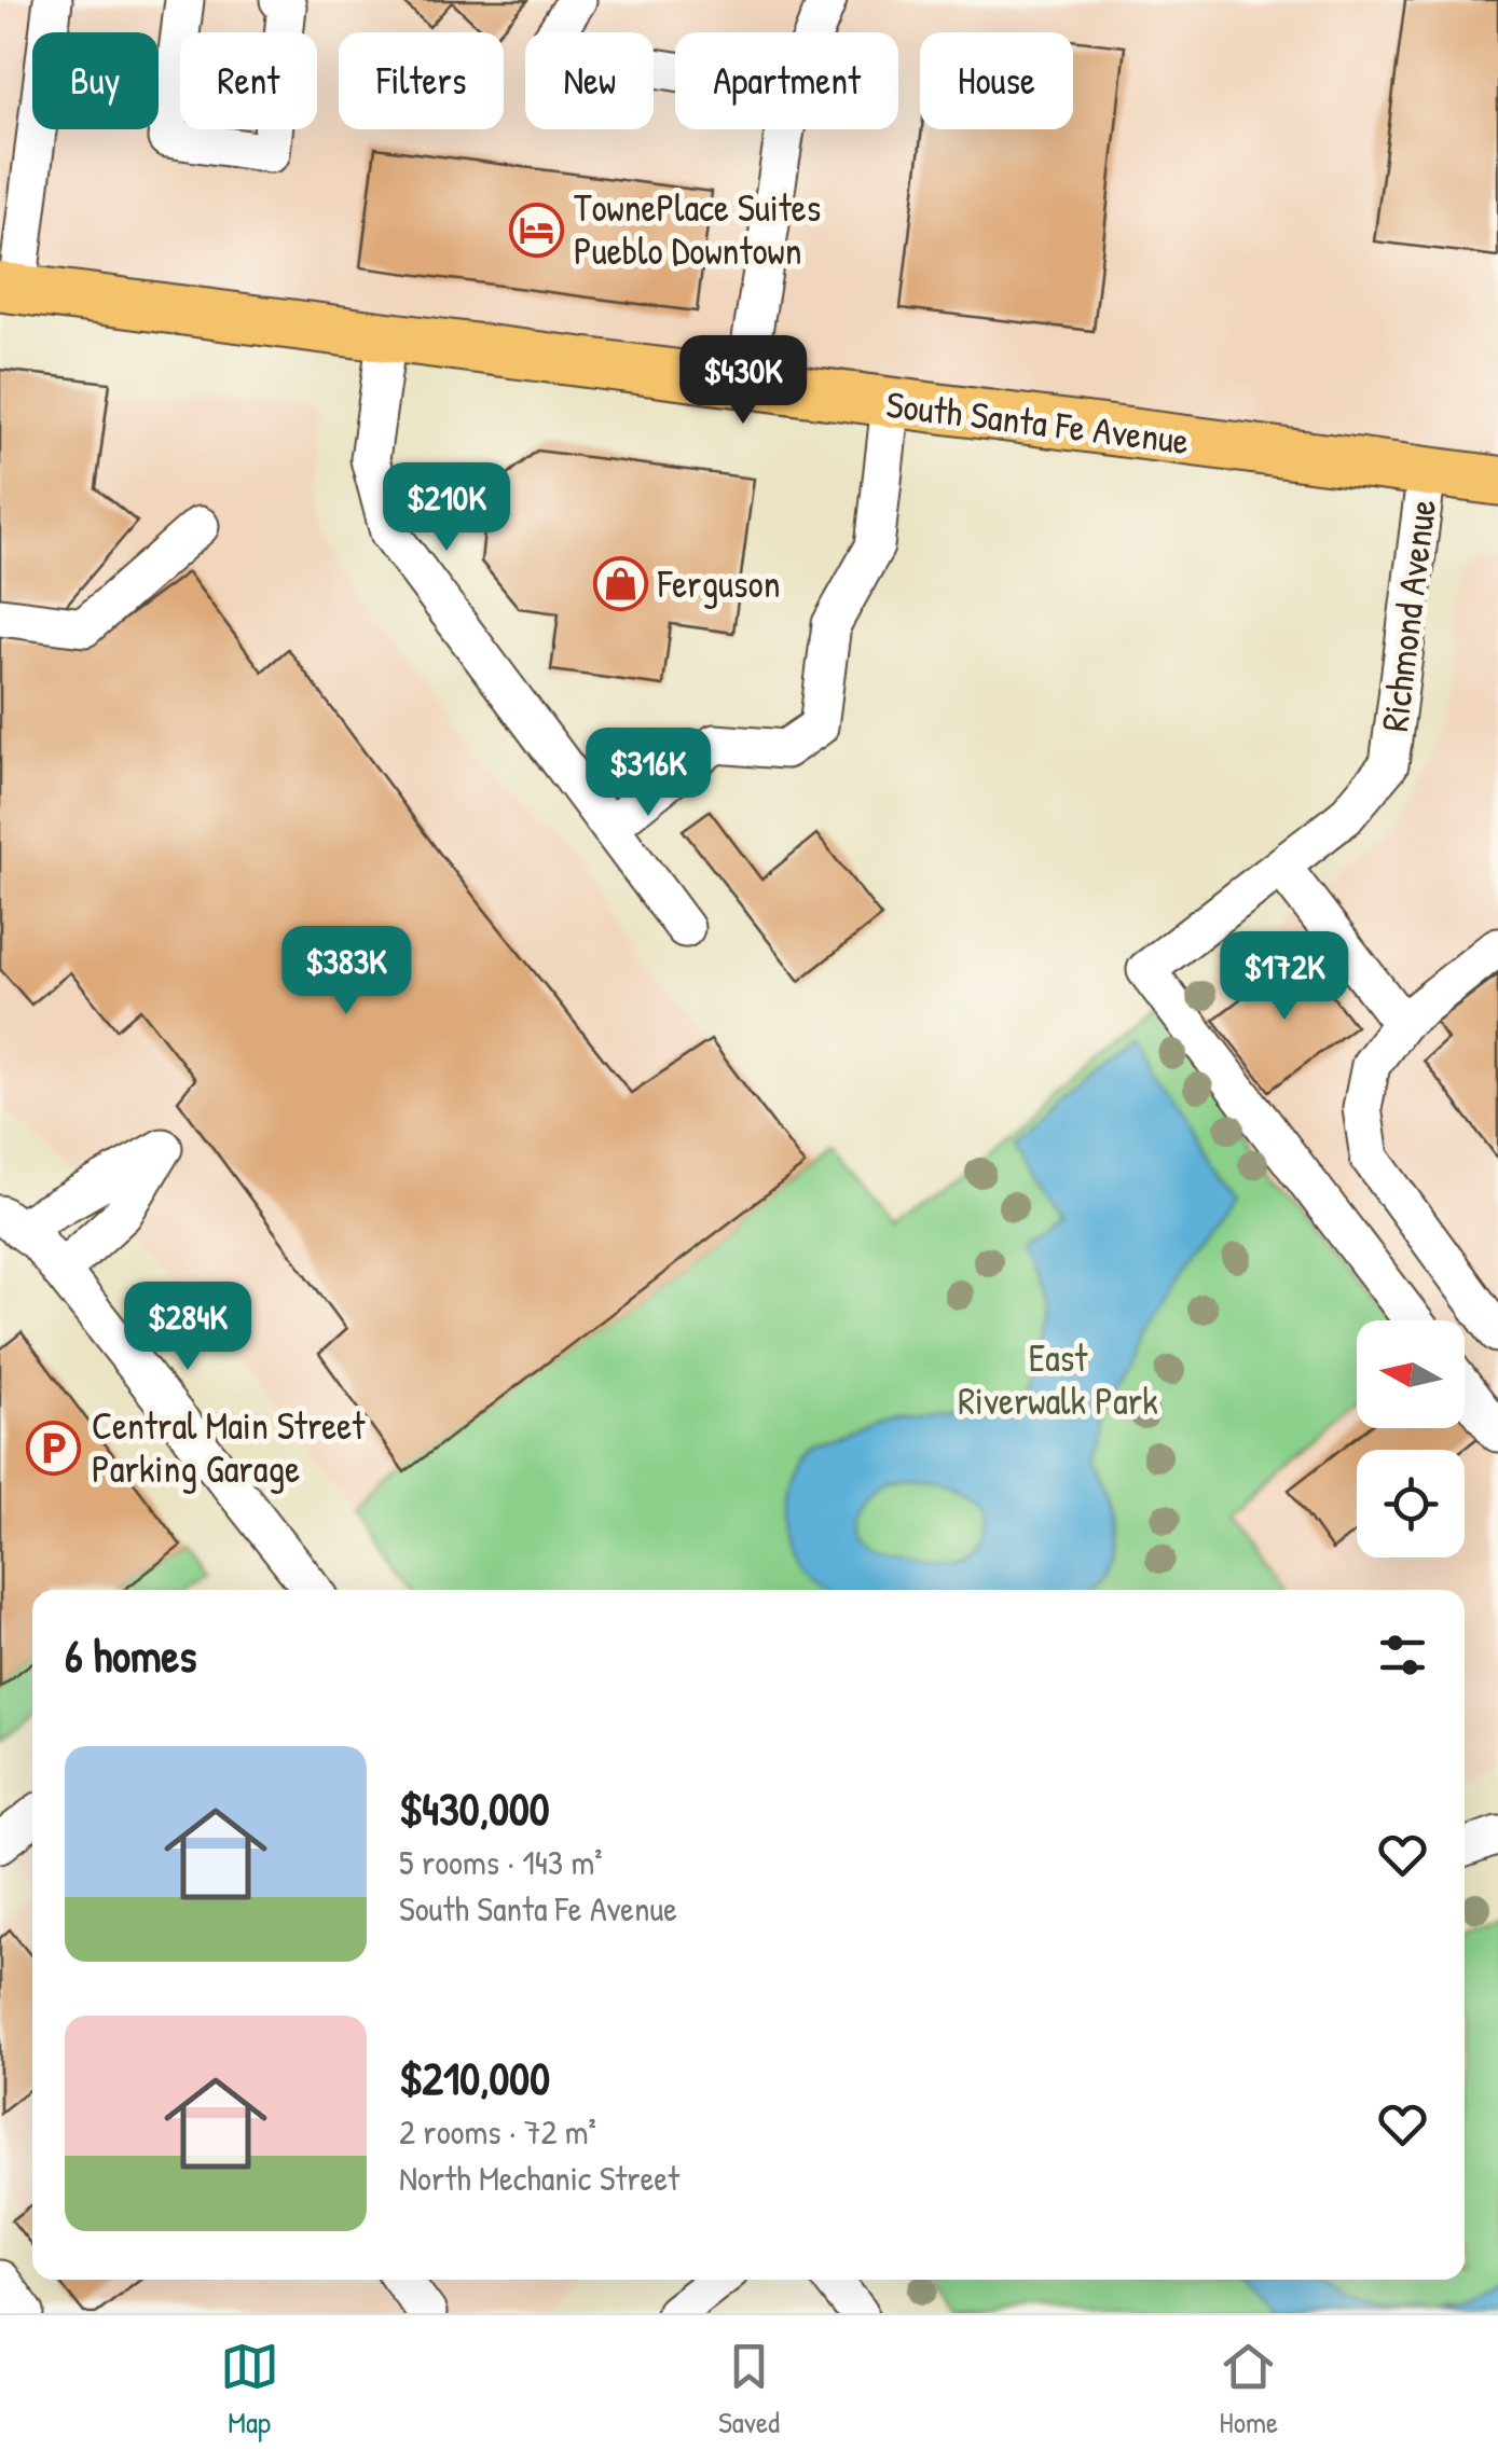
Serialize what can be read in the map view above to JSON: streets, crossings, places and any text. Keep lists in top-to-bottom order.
{
  "streets": {
    "main road": ["South Santa Fe Avenue"],
    "street": ["Richmond Avenue"]
  },
  "crossings": [
    ["South Santa Fe Avenue", "Richmond Avenue"]
  ],
  "parks": ["East Riverwalk Park"],
  "places": {
    "hotel": ["TownePlace Suites Pueblo Downtown"],
    "shop": ["Ferguson"],
    "parking": ["Central Main Street Parking Garage"]
  },
  "north": "left",
  "page": {
    "chip": [
      "Buy",
      "Rent",
      "Filters",
      "New",
      "Apartment",
      "House"
    ],
    "price": [
      "$430K",
      "$210K",
      "$316K",
      "$383K",
      "$172K",
      "$284K"
    ],
    "heading": "6 homes",
    "list": [
      {
        "name": "$430,000",
        "note": "5 rooms · 143 m² · South Santa Fe Avenue"
      },
      {
        "name": "$210,000",
        "note": "2 rooms · 72 m² · North Mechanic Street"
      }
    ],
    "tabs": ["Map", "Saved", "Home"]
  }
}
